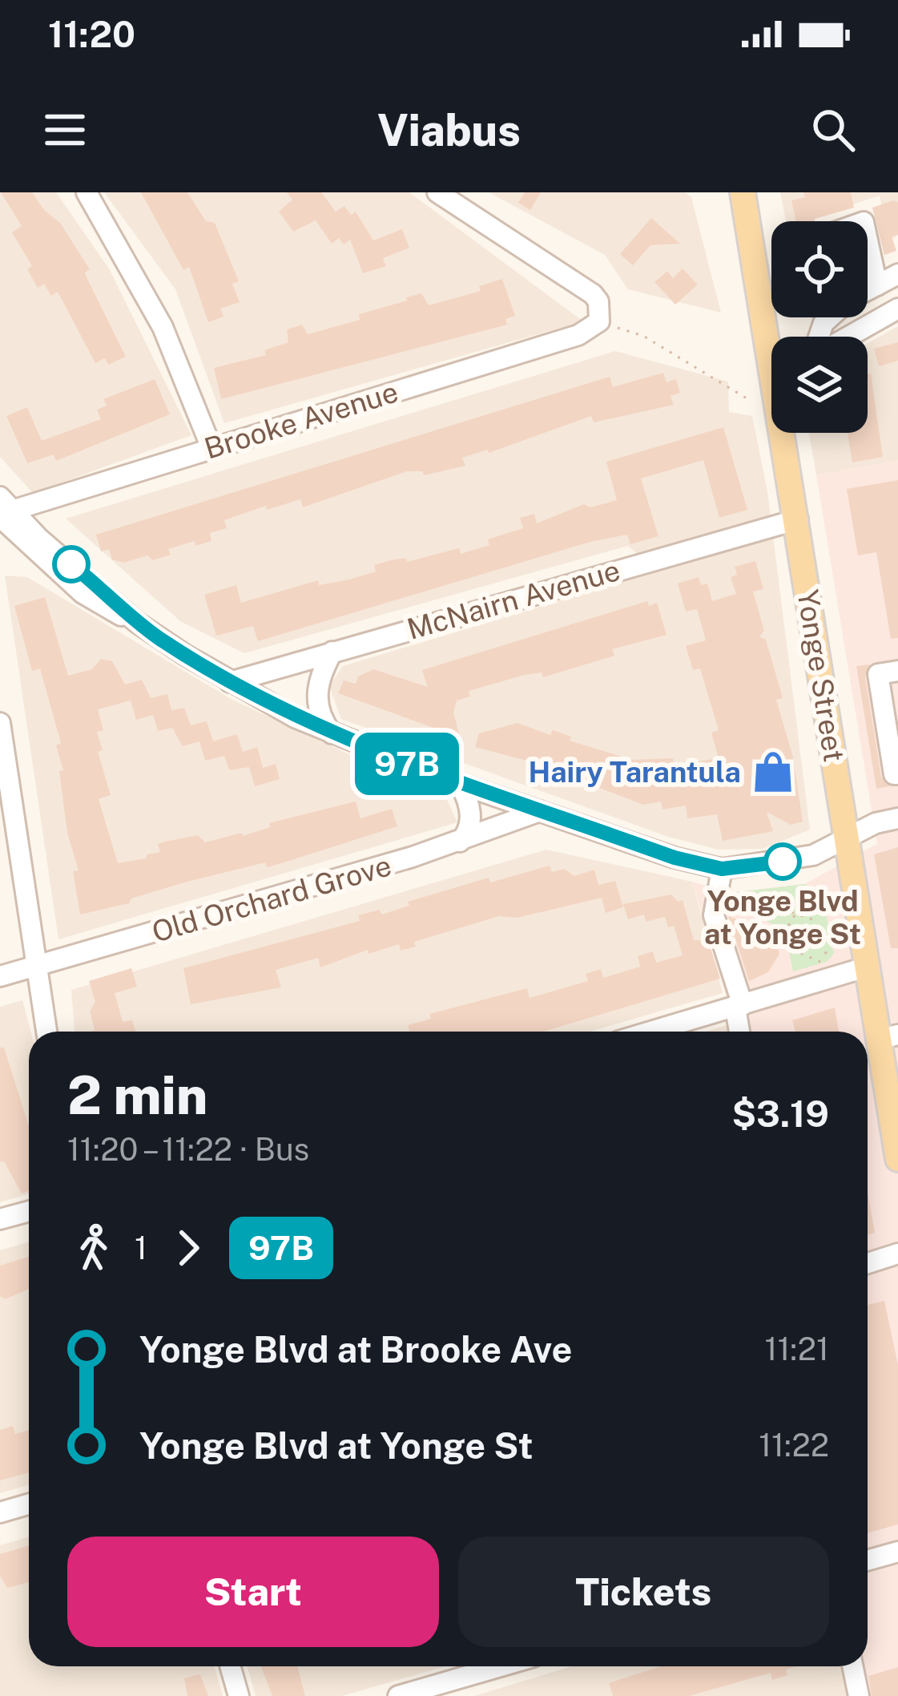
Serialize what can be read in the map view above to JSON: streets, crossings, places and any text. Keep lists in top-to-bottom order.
{
  "streets": {
    "main road": ["Yonge Street"],
    "street": ["Brooke Avenue", "McNairn Avenue", "Old Orchard Grove"]
  },
  "crossings": [
    ["McNairn Avenue", "Yonge Street"]
  ],
  "places": {
    "shop": ["Hairy Tarantula"],
    "other": ["Yonge Blvd at Yonge St"]
  },
  "lines": ["bus line 97B"],
  "page": {
    "status": "11:20",
    "header": "Viabus",
    "on_map": "97B",
    "heading": ["2 min", "11:20 – 11:22 · Bus", "$3.19"],
    "legs": ["1", "97B"],
    "list": [
      {
        "name": "Yonge Blvd at Brooke Ave",
        "value": "11:21"
      },
      {
        "name": "Yonge Blvd at Yonge St",
        "value": "11:22"
      }
    ],
    "buttons": ["Start", "Tickets"]
  }
}
